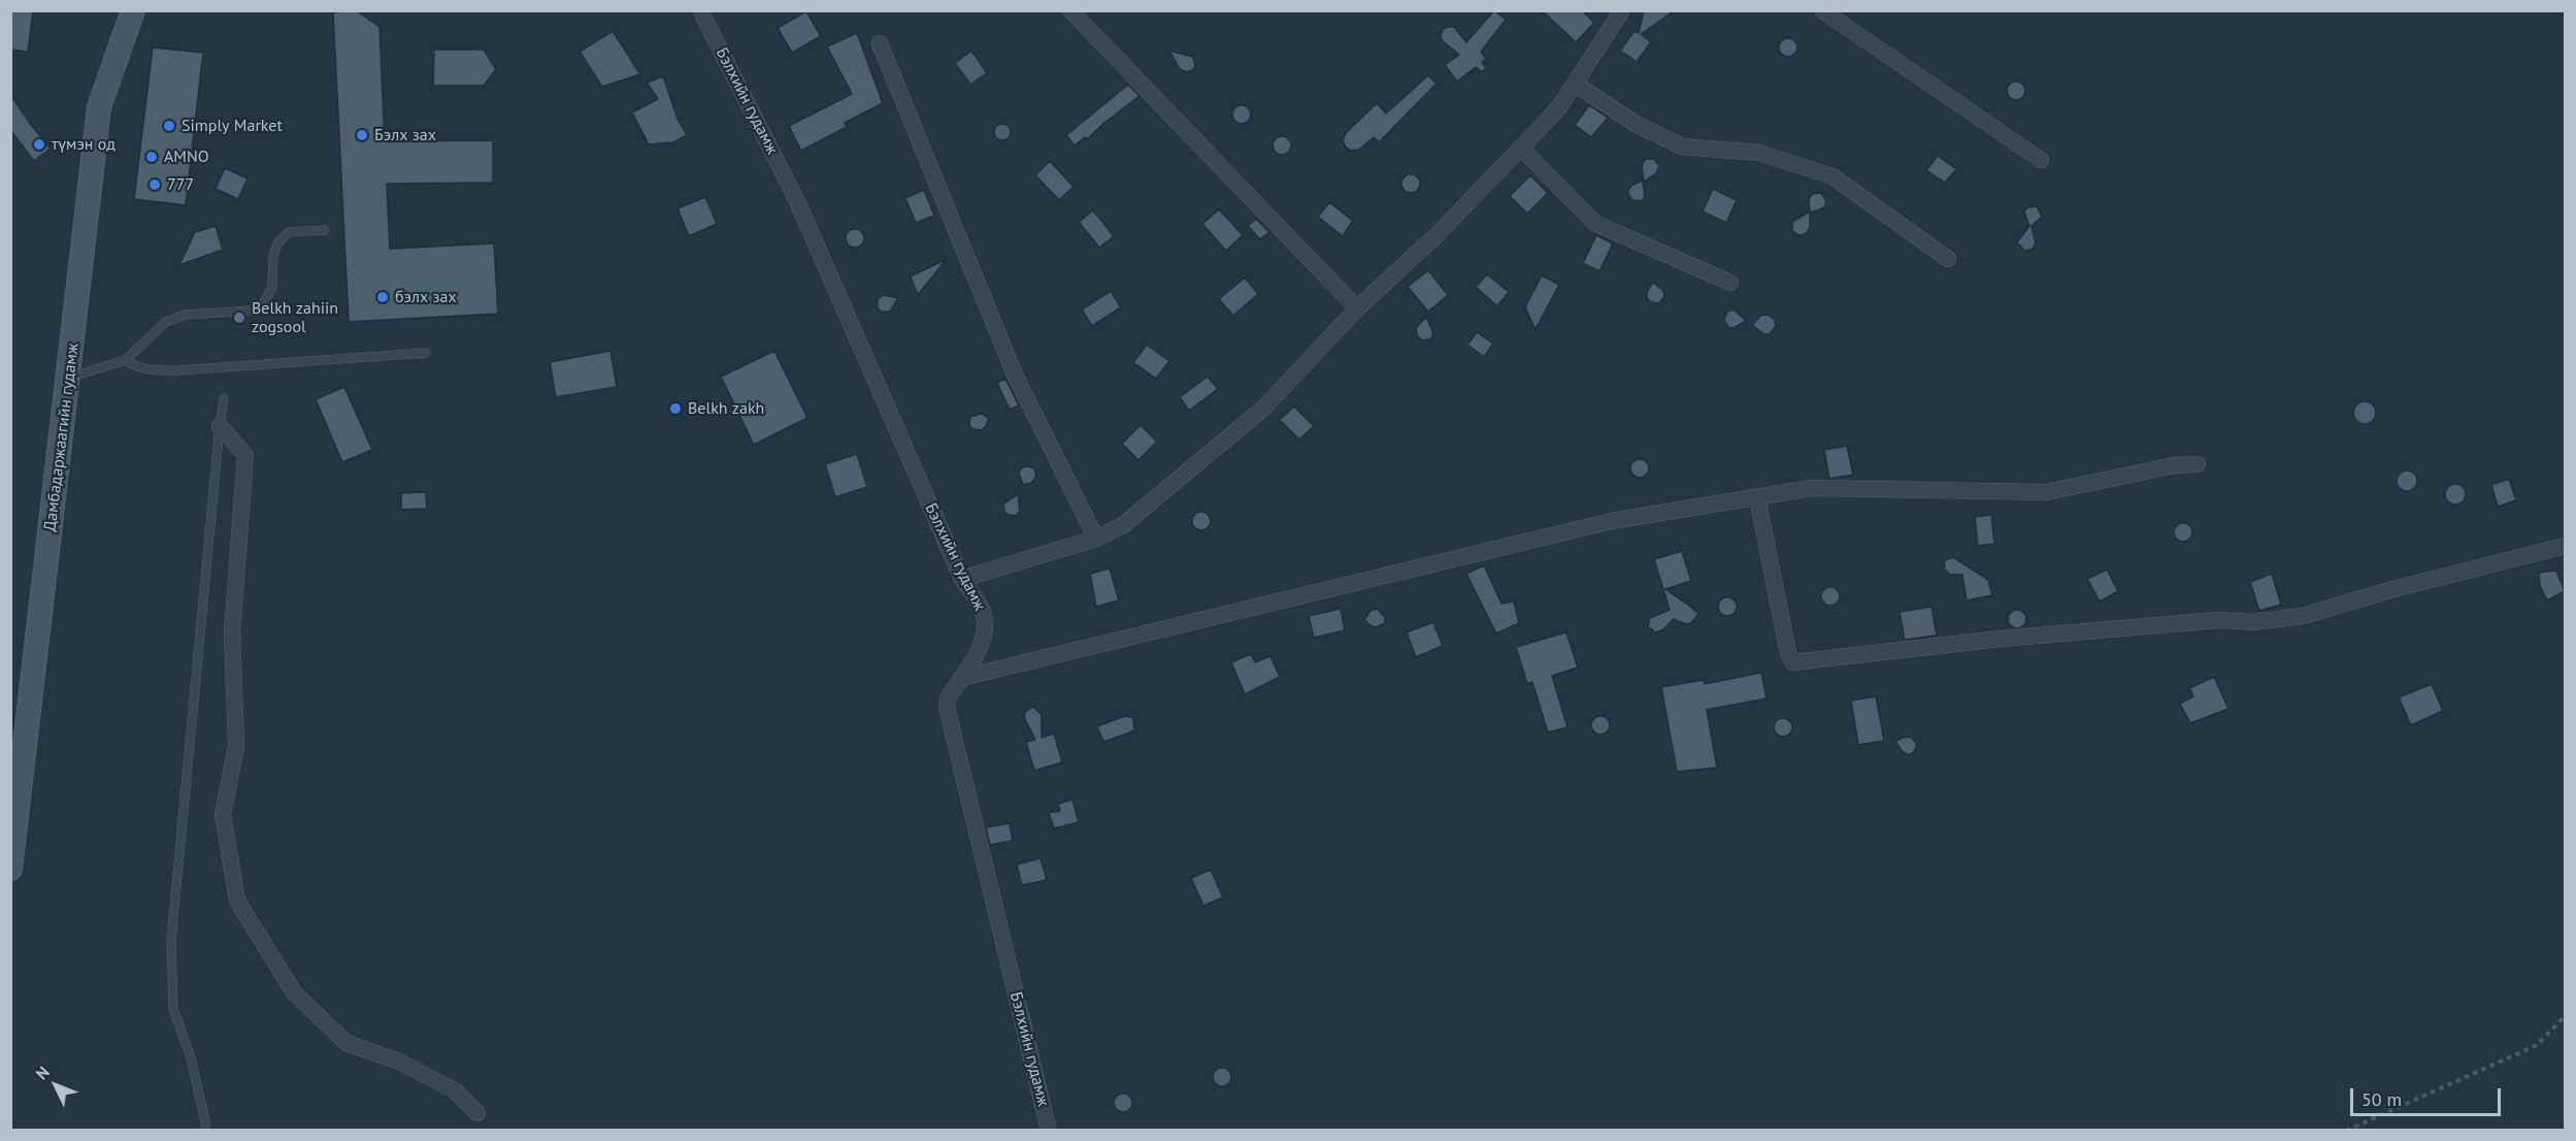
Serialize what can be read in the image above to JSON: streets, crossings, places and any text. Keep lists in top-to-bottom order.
{
  "streets": {
    "main road": ["Дамбадаржаагийн гудамж"],
    "street": ["Бэлхийн гудамж"]
  },
  "places": [
    "Simply Market",
    "Бэлх зах",
    "түмэн од",
    "AMNO",
    "777",
    "бэлх зах",
    "Belkh zahiin zogsool",
    "Belkh zakh"
  ],
  "scale_bar": "50 m",
  "north": "top left"
}
